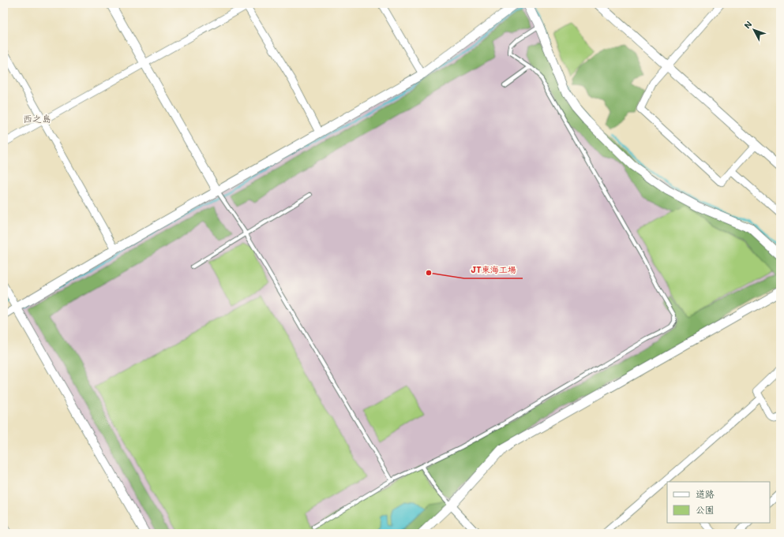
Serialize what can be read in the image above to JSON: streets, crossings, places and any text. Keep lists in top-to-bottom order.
{
  "districts": ["西之島"],
  "places": ["JT東海工場"],
  "legend": ["道路", "公園"],
  "north": "top left"
}
